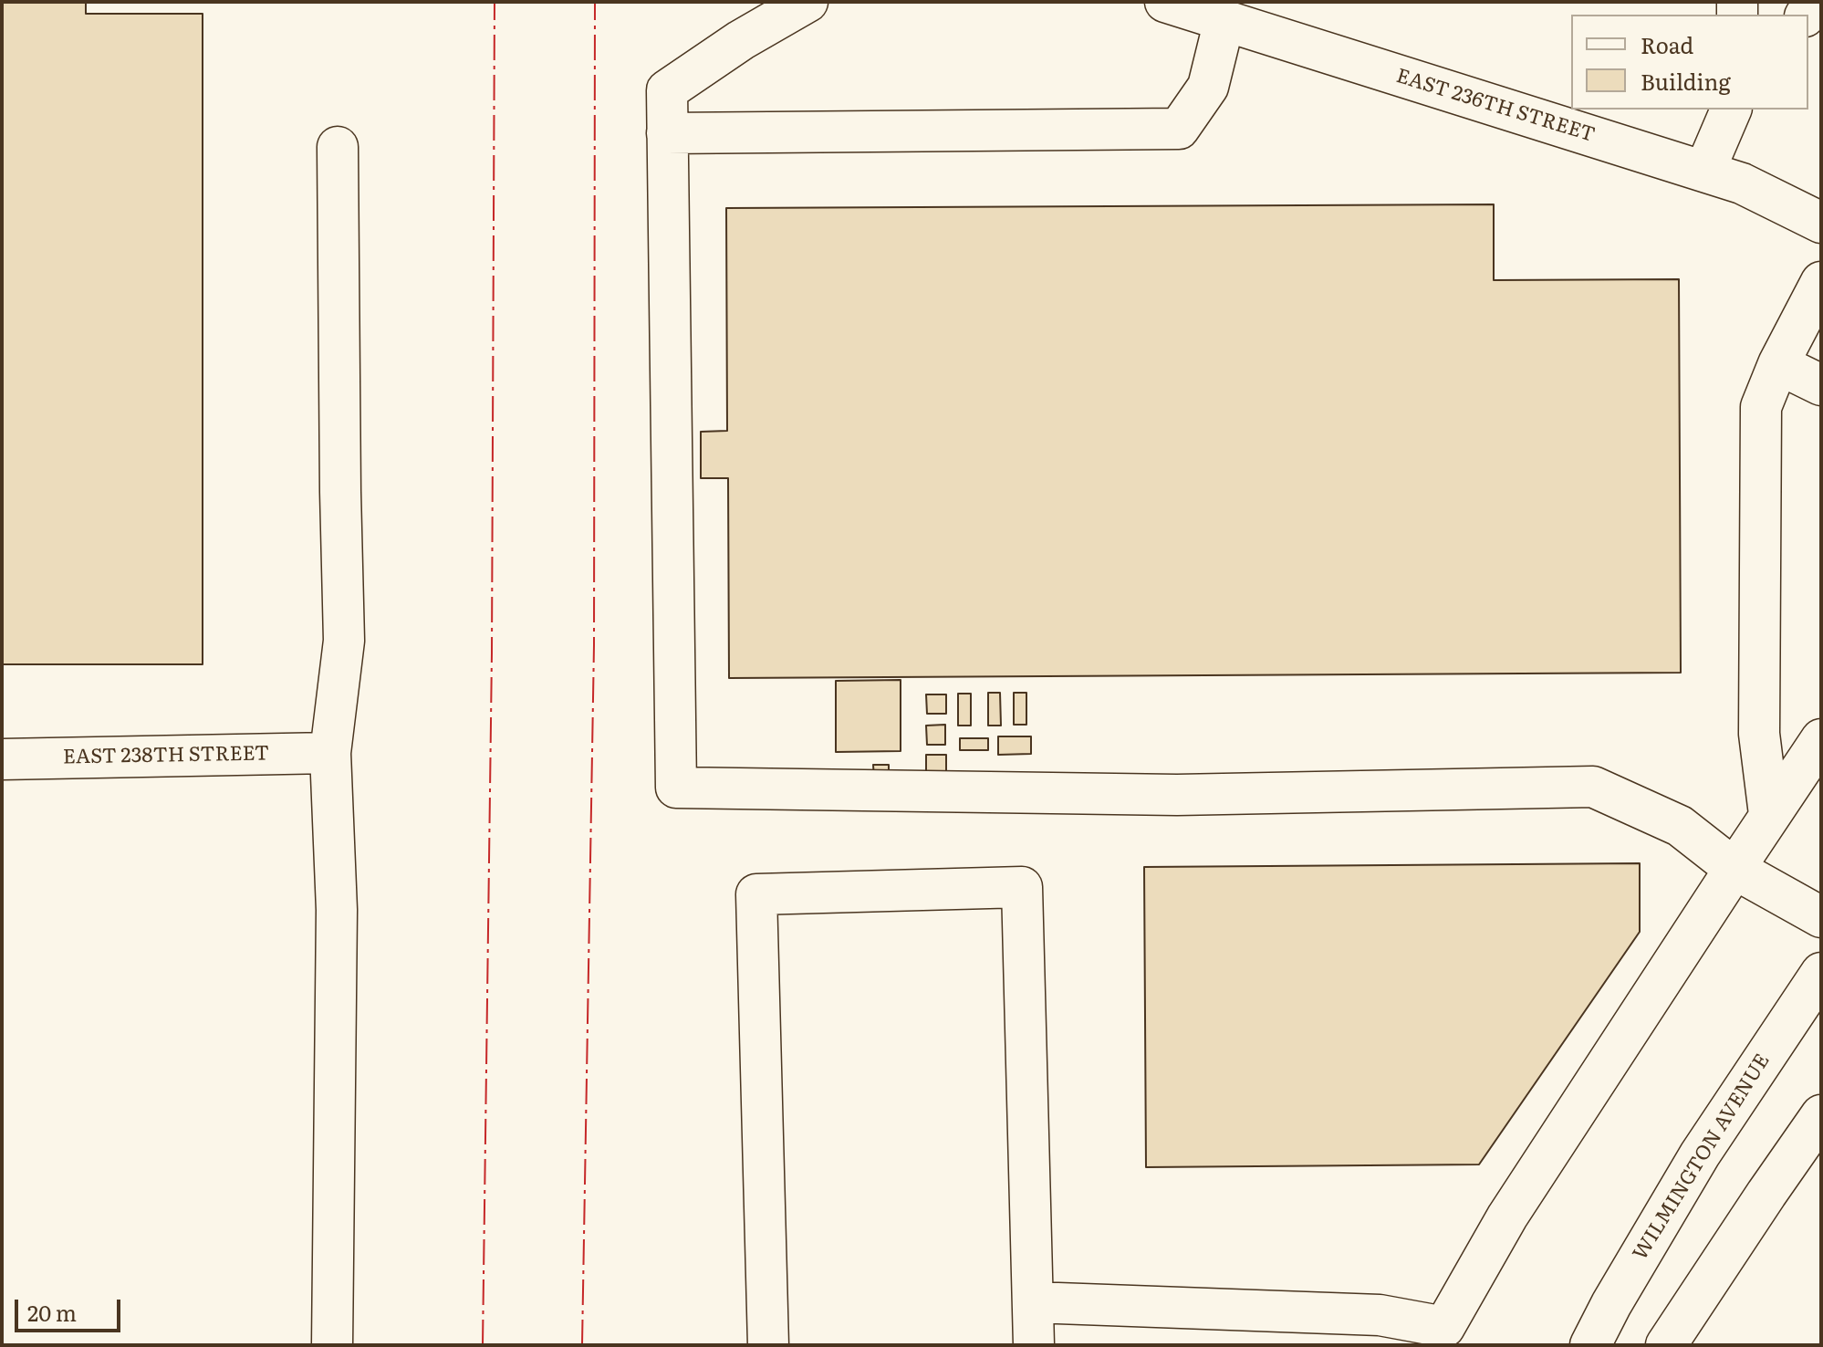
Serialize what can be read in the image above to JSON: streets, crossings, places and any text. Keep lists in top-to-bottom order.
{
  "streets": {
    "street": ["EAST 236TH STREET", "EAST 238TH STREET", "WILMINGTON AVENUE"]
  },
  "legend": ["Road", "Building"],
  "scale_bar": "20 m"
}
